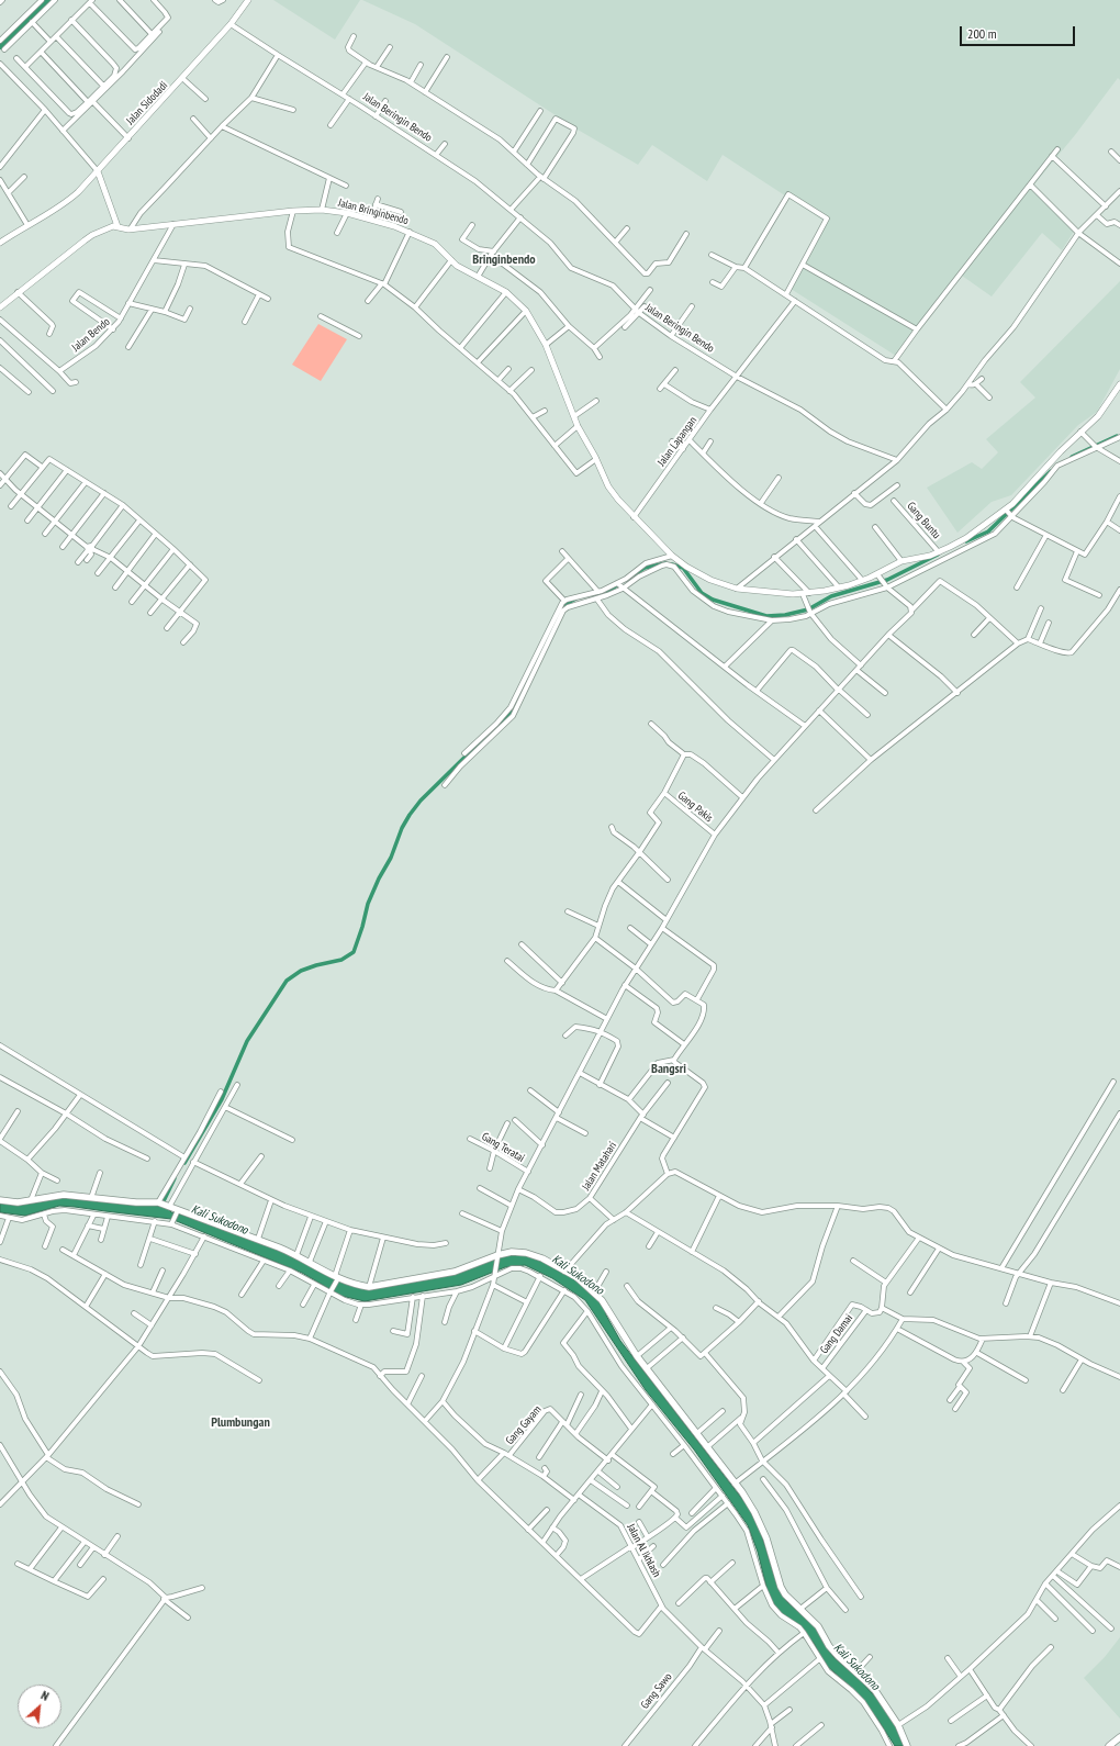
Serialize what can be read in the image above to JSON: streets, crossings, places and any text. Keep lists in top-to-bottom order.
{
  "streets": {
    "street": [
      "Jalan Sidodadi",
      "Jalan Beringin Bendo",
      "Jalan Bringinbendo",
      "Jalan Bendo",
      "Jalan Lapangan",
      "Gang Buntu",
      "Gang Pakis",
      "Gang Teratai",
      "Jalan Matahari",
      "Gang Damai",
      "Gang Gayam",
      "Jalan Al Ikhlash",
      "Gang Sawo"
    ]
  },
  "crossings": [
    ["Jalan Sidodadi", "Jalan Beringin Bendo"],
    ["Jalan Beringin Bendo", "Jalan Lapangan"],
    ["Jalan Bringinbendo", "Jalan Bendo"],
    ["Jalan Bringinbendo", "Jalan Lapangan"],
    ["Jalan Bringinbendo", "Gang Buntu"]
  ],
  "districts": ["Bringinbendo", "Bangsri", "Plumbungan"],
  "water": ["Kali Sukodono"],
  "scale_bar": "200 m",
  "north": "top right"
}
